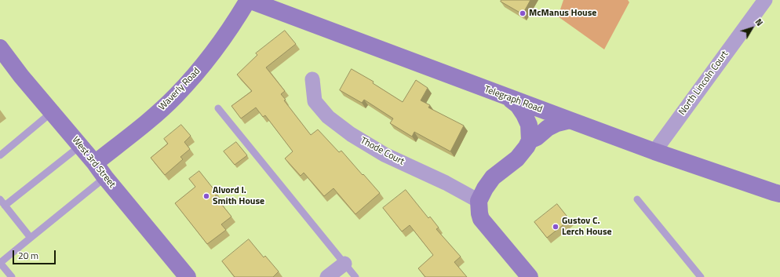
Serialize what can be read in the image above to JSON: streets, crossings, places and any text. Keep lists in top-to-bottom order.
{
  "streets": {
    "street": [
      "North Lincoln Court",
      "Waverly Road",
      "Telegraph Road",
      "Thode Court",
      "West 3rd Street"
    ]
  },
  "crossings": [
    ["North Lincoln Court", "Telegraph Road"],
    ["Waverly Road", "Telegraph Road"],
    ["Waverly Road", "West 3rd Street"]
  ],
  "places": ["McManus House", "Alvord I. Smith House", "Gustov C. Lerch House"],
  "scale_bar": "20 m",
  "north": "top right"
}
